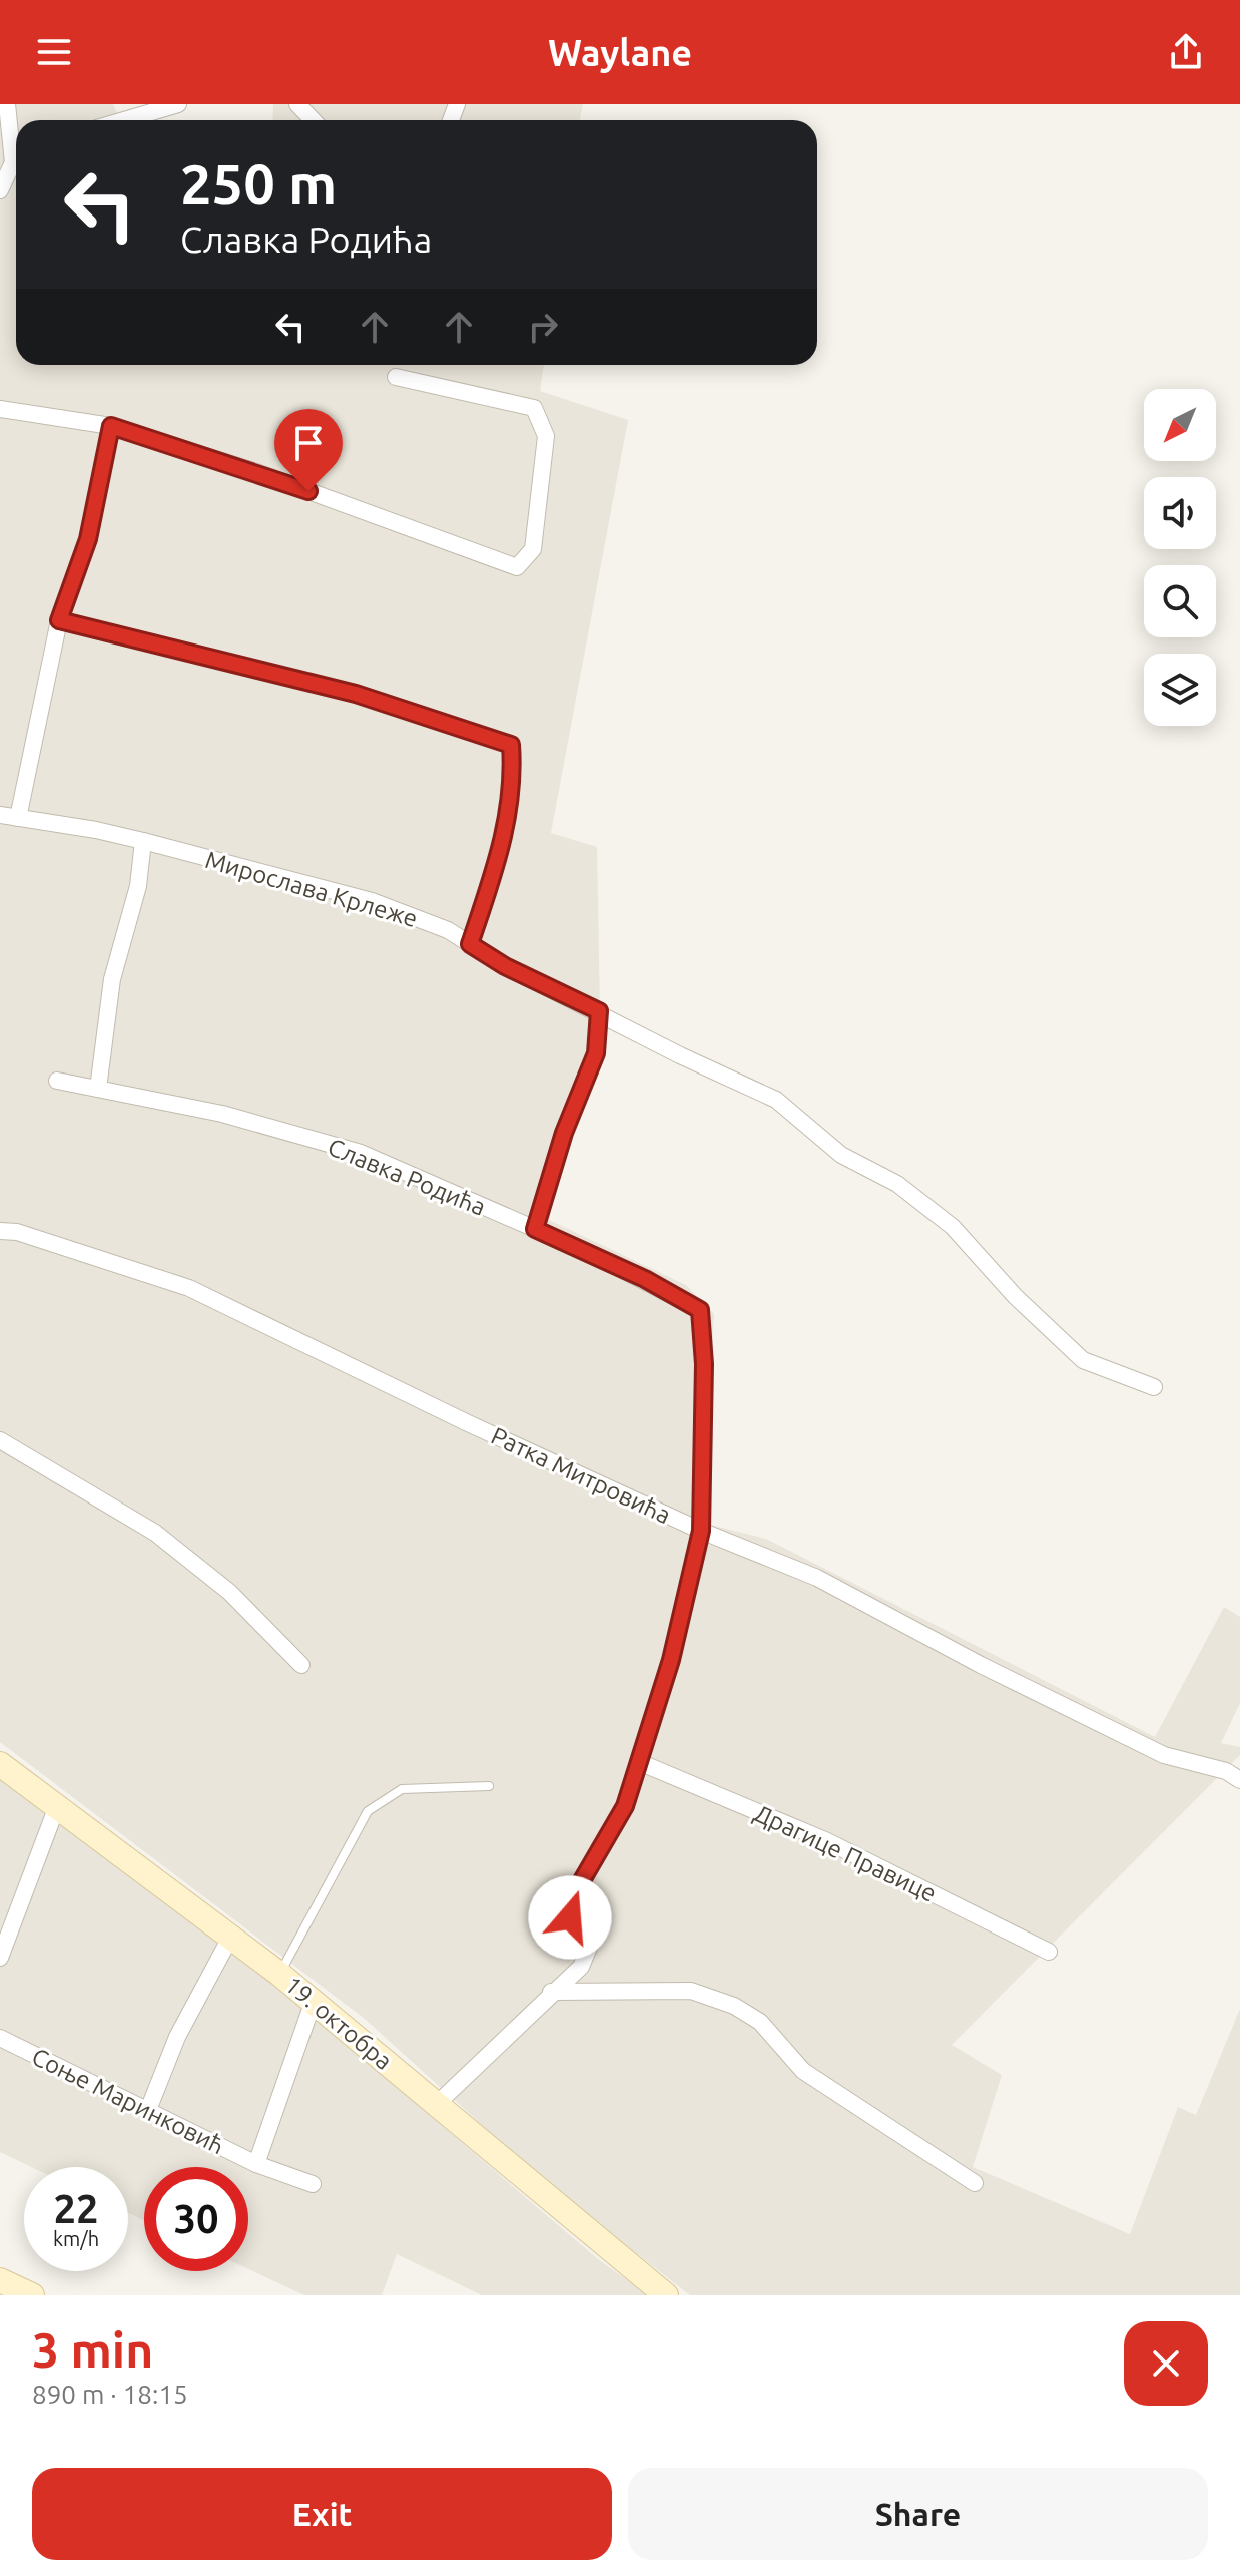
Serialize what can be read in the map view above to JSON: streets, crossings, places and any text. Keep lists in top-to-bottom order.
{
  "streets": {
    "street": [
      "Мирослава Крлеже",
      "Славка Родића",
      "Ратка Митровића",
      "Драгице Правице",
      "19. октобра",
      "Соње Маринковић"
    ]
  },
  "crossings": [
    ["Славка Родића", "Ратка Митровића"],
    ["19. октобра", "Соње Маринковић"]
  ],
  "north": "bottom left",
  "page": {
    "header": "Waylane",
    "turn": ["250 m", "Славка Родића"],
    "speed": "22 km/h",
    "limit": "30",
    "heading": ["3 min", "890 m · 18:15"],
    "buttons": ["Exit", "Share"]
  }
}
